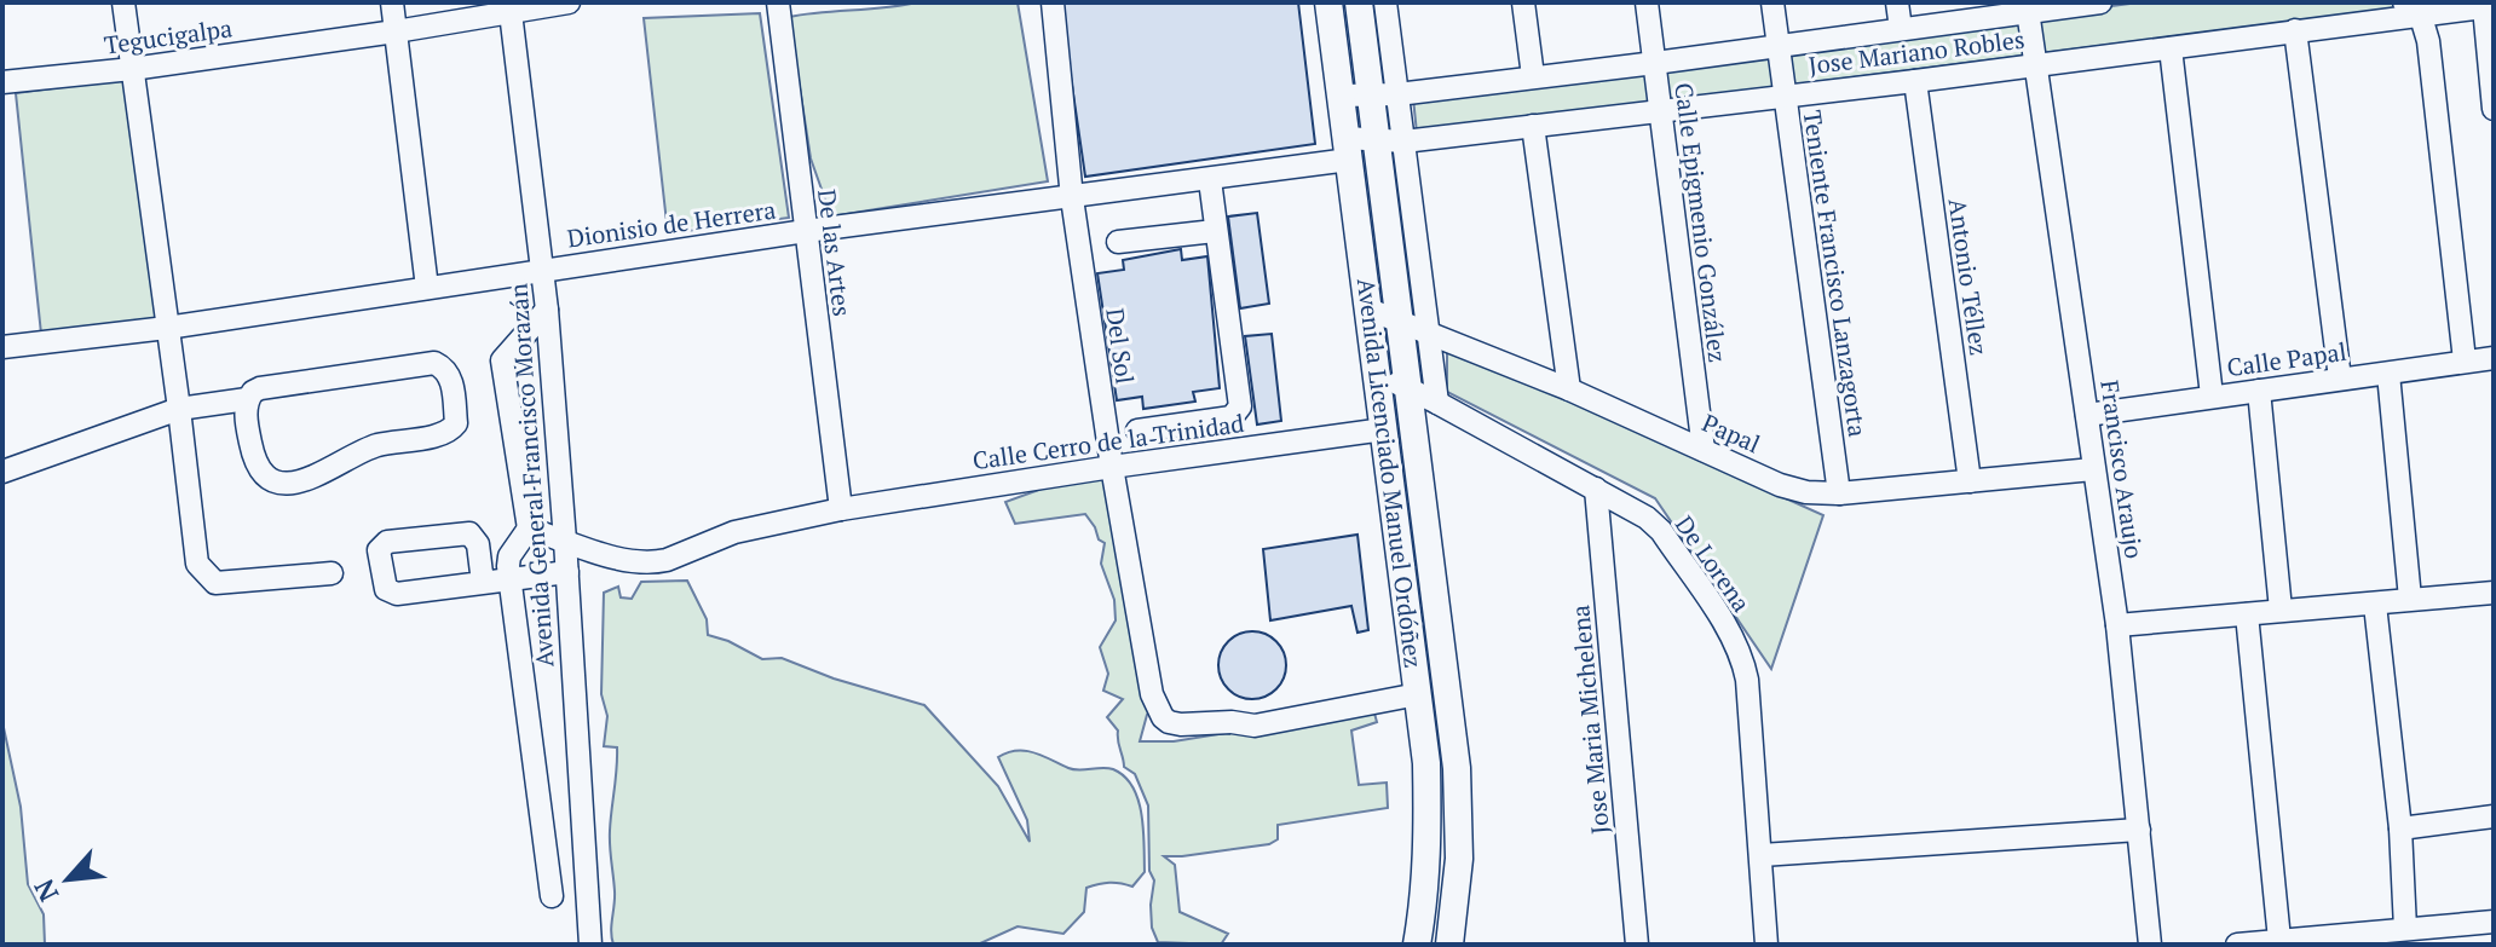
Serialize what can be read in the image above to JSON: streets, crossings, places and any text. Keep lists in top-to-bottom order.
{
  "streets": {
    "main road": ["Avenida Licenciado Manuel Ordóñez"],
    "street": [
      "Tegucigalpa",
      "Jose Mariano Robles",
      "Calle Epigmenio González",
      "Dionisio de Herrera",
      "De las Artes",
      "Teniente Francisco Lanzagorta",
      "Antonio Téllez",
      "Del Sol",
      "Calle Papal",
      "Papal",
      "Calle Cerro de la Trinidad",
      "Francisco Araujo",
      "Avenida General Francisco Morazán",
      "De Lorena",
      "Jose Maria Michelena"
    ]
  },
  "crossings": [
    ["Tegucigalpa", "Avenida General Francisco Morazán"],
    ["Jose Mariano Robles", "Calle Epigmenio González"],
    ["Jose Mariano Robles", "Dionisio de Herrera"],
    ["Jose Mariano Robles", "Teniente Francisco Lanzagorta"],
    ["Jose Mariano Robles", "Antonio Téllez"],
    ["Jose Mariano Robles", "Francisco Araujo"],
    ["Jose Mariano Robles", "Avenida Licenciado Manuel Ordóñez"],
    ["Calle Epigmenio González", "Papal"],
    ["Dionisio de Herrera", "De las Artes"],
    ["Dionisio de Herrera", "Del Sol"],
    ["Dionisio de Herrera", "Avenida Licenciado Manuel Ordóñez"],
    ["Dionisio de Herrera", "Avenida General Francisco Morazán"],
    ["De las Artes", "Calle Cerro de la Trinidad"],
    ["Teniente Francisco Lanzagorta", "Papal"],
    ["Antonio Téllez", "Papal"],
    ["Del Sol", "Calle Cerro de la Trinidad"],
    ["Del Sol", "Avenida Licenciado Manuel Ordóñez"],
    ["Calle Papal", "Francisco Araujo"],
    ["Papal", "Francisco Araujo"],
    ["Papal", "Avenida Licenciado Manuel Ordóñez"],
    ["Calle Cerro de la Trinidad", "Avenida Licenciado Manuel Ordóñez"],
    ["Calle Cerro de la Trinidad", "Avenida General Francisco Morazán"],
    ["Avenida Licenciado Manuel Ordóñez", "De Lorena"],
    ["De Lorena", "Jose Maria Michelena"]
  ],
  "north": "bottom left"
}
